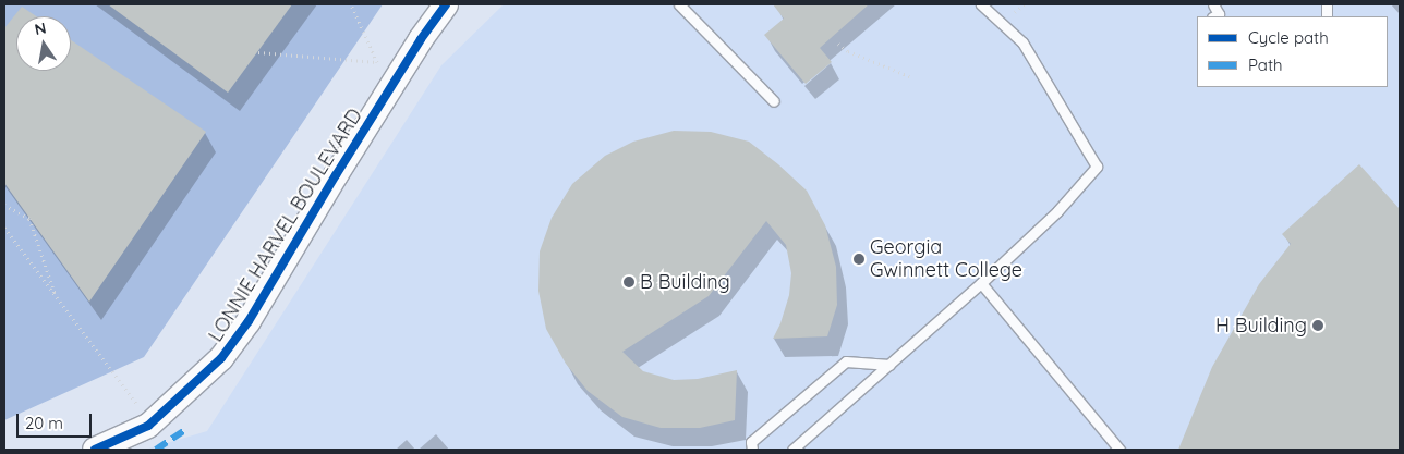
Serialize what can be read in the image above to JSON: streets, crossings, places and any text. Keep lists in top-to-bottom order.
{
  "streets": {
    "street": ["LONNIE HARVEL BOULEVARD"]
  },
  "places": ["Georgia Gwinnett College", "B Building", "H Building"],
  "legend": ["Cycle path", "Path"],
  "scale_bar": "20 m",
  "north": "top"
}
